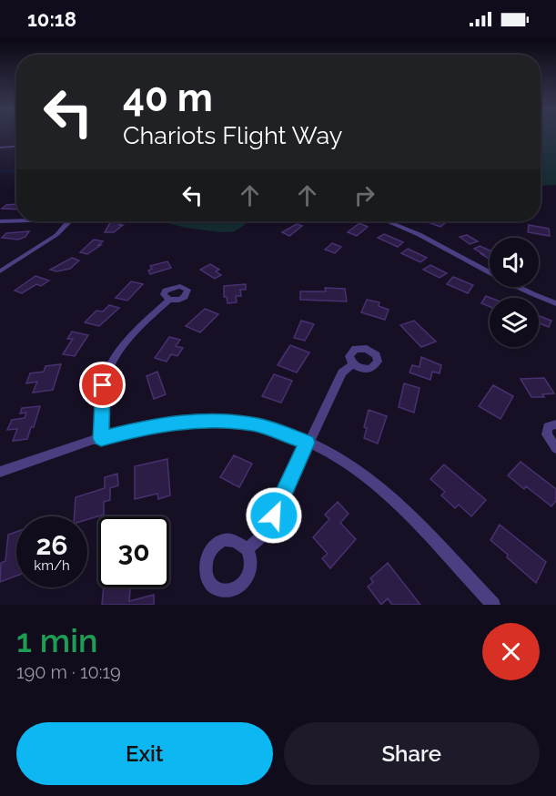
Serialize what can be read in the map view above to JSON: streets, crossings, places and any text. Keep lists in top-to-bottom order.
{
  "page": {
    "status": "10:18",
    "turn": ["40 m", "Chariots Flight Way"],
    "speed": "26 km/h",
    "limit": "30",
    "heading": ["1 min", "190 m · 10:19"],
    "buttons": ["Exit", "Share"]
  }
}
